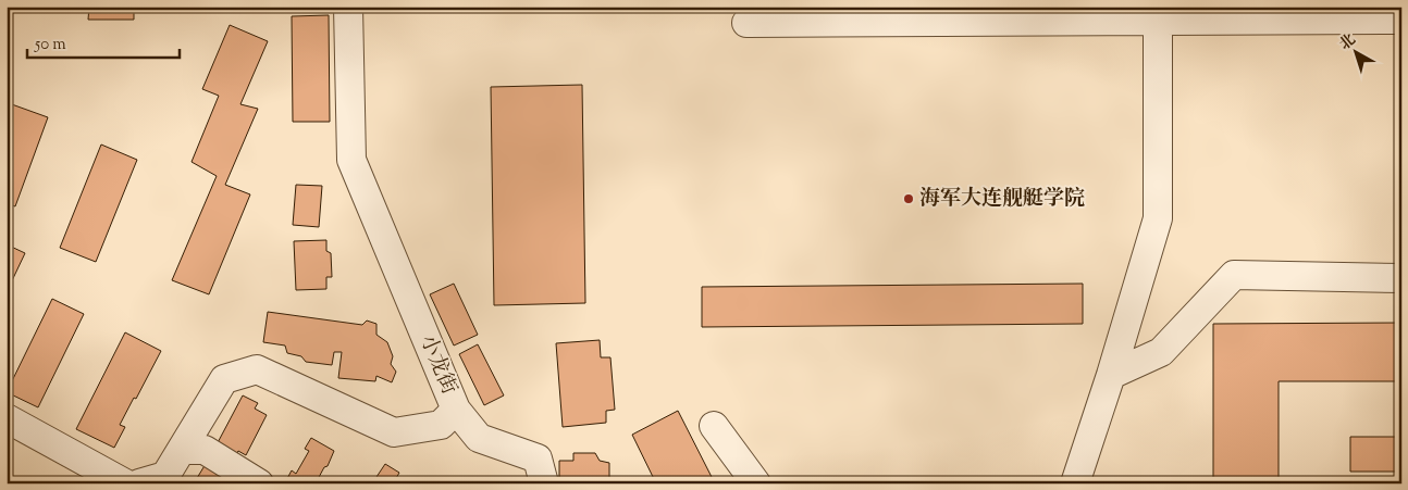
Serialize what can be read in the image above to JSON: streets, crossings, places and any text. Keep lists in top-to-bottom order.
{
  "streets": {
    "street": ["小龙街"]
  },
  "places": ["海军大连舰艇学院"],
  "scale_bar": "50 m",
  "north": "top left"
}
